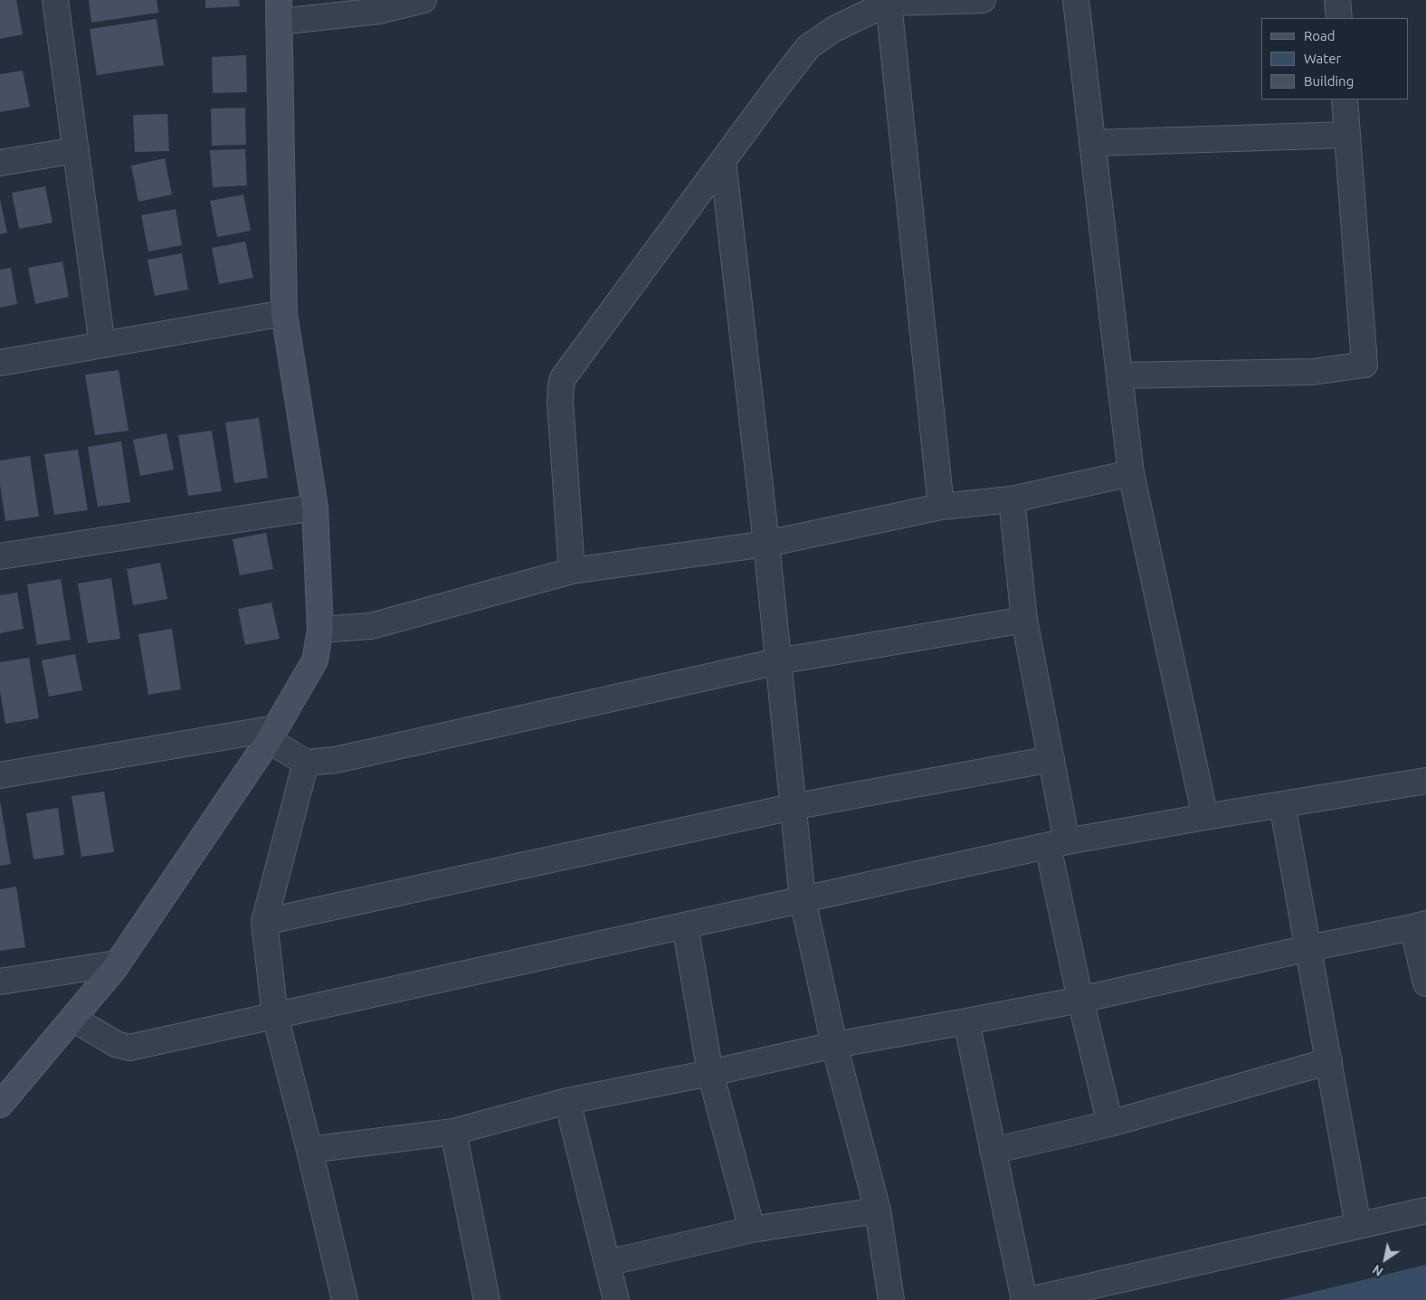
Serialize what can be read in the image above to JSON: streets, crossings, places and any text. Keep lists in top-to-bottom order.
{
  "legend": ["Road", "Water", "Building"],
  "north": "bottom left"
}
